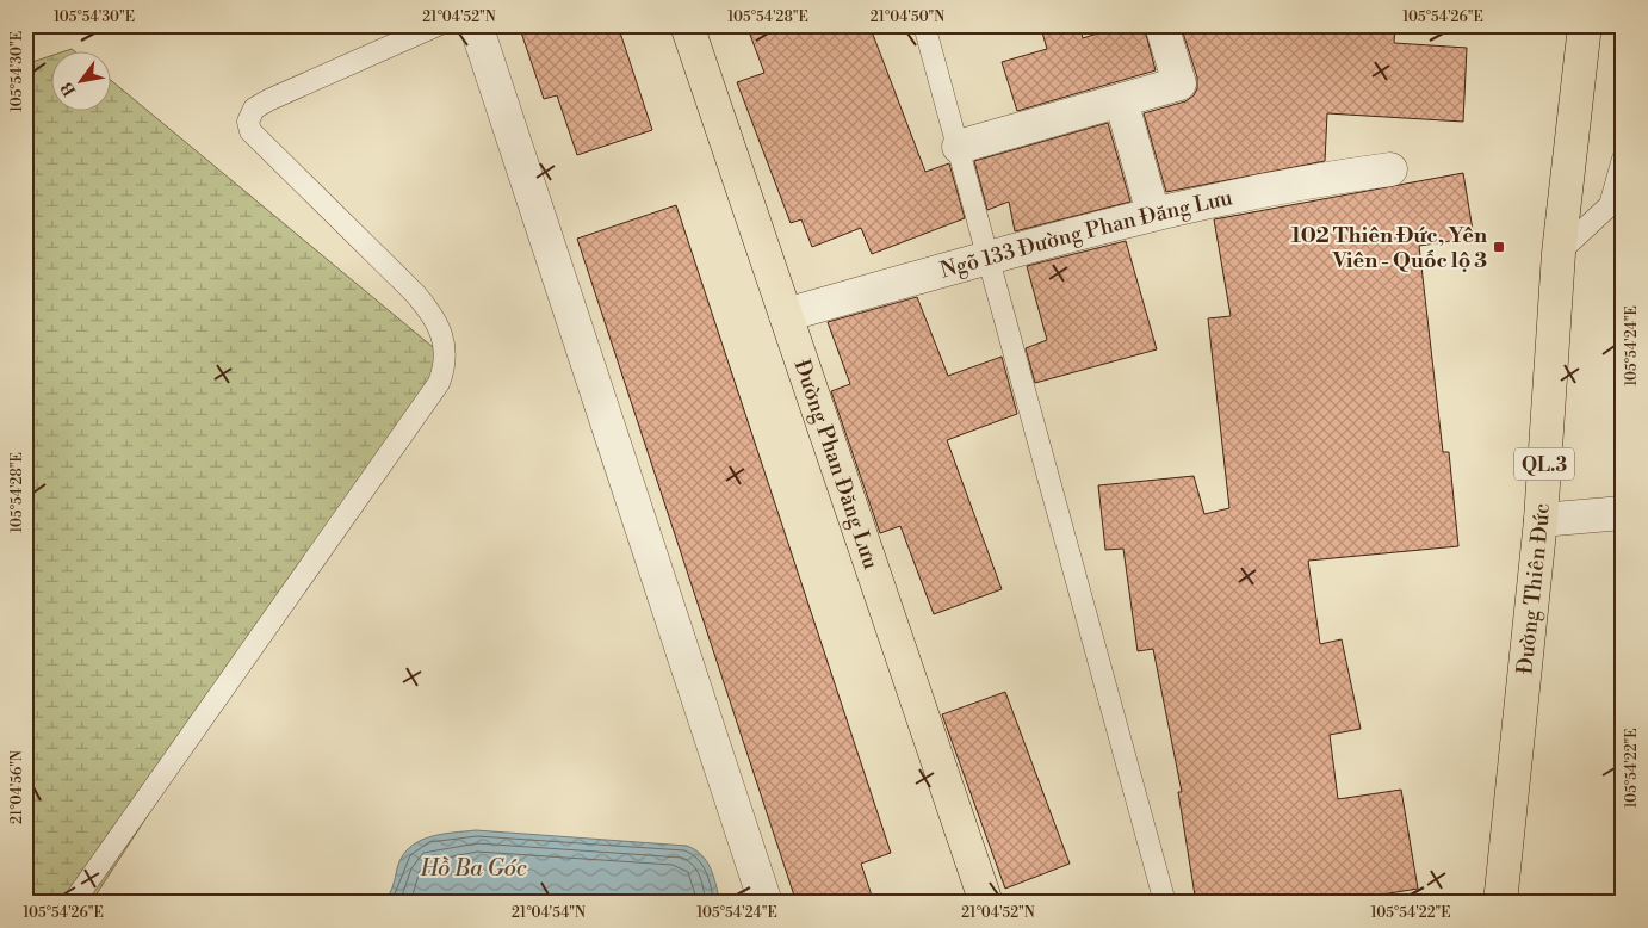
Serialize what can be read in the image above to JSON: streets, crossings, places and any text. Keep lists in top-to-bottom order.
{
  "streets": {
    "main road": ["Đường Phan Đăng Lưu", "QL.3", "Đường Thiên Đức"],
    "street": ["Ngõ 133 Đường Phan Đăng Lưu"]
  },
  "crossings": [
    ["Ngõ 133 Đường Phan Đăng Lưu", "Đường Phan Đăng Lưu"]
  ],
  "water": ["Hồ Ba Góc"],
  "places": {
    "transit": ["102 Thiên Đức, Yên Viên - Quốc lộ 3"]
  },
  "north": "bottom left",
  "coordinates": [
    "105°54'30\"E",
    "21°04'52\"N",
    "105°54'28\"E",
    "21°04'50\"N",
    "105°54'26\"E",
    "105°54'24\"E",
    "105°54'22\"E",
    "21°04'56\"N",
    "21°04'54\"N"
  ]
}
